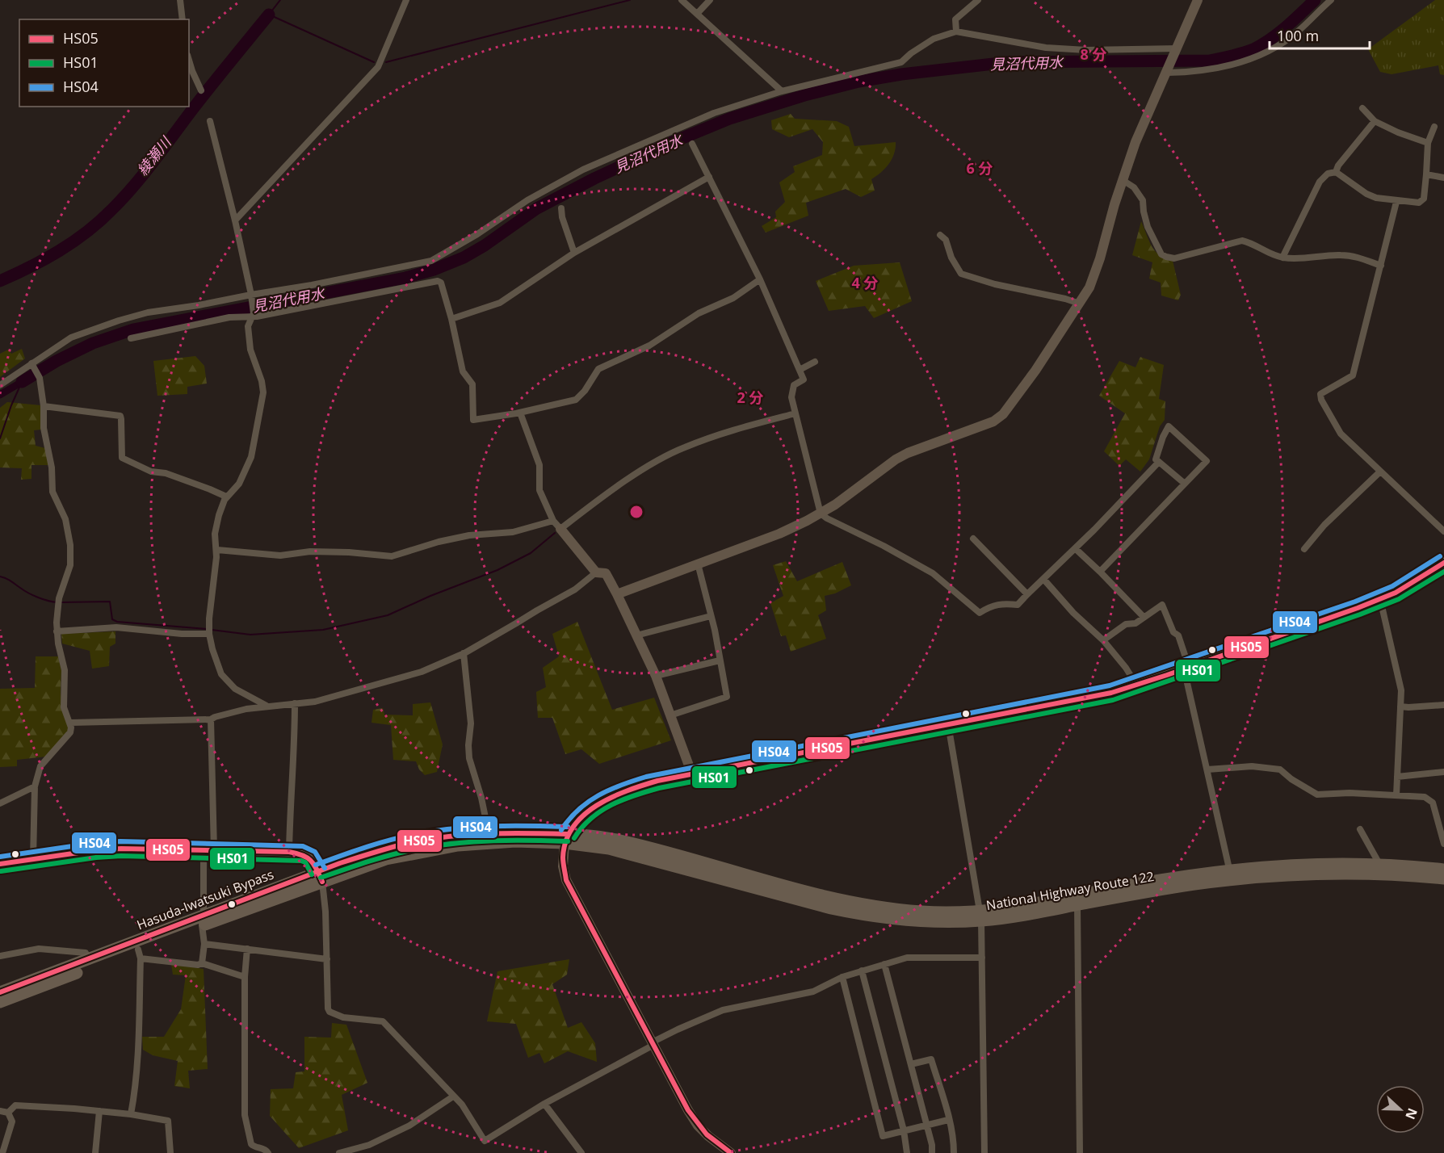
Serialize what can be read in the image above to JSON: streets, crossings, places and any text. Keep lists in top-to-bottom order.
{
  "streets": {
    "highway": ["National Highway Route 122", "Hasuda-Iwatsuki Bypass"]
  },
  "crossings": [
    ["National Highway Route 122", "Hasuda-Iwatsuki Bypass"]
  ],
  "water": ["見沼代用水", "綾瀬川"],
  "lines": ["transit line HS04", "transit line HS05", "transit line HS01"],
  "legend": ["HS05", "HS01", "HS04"],
  "scale_bar": "100 m",
  "north": "right",
  "rings": [
    "8 分",
    "6 分",
    "4 分",
    "2 分"
  ]
}
